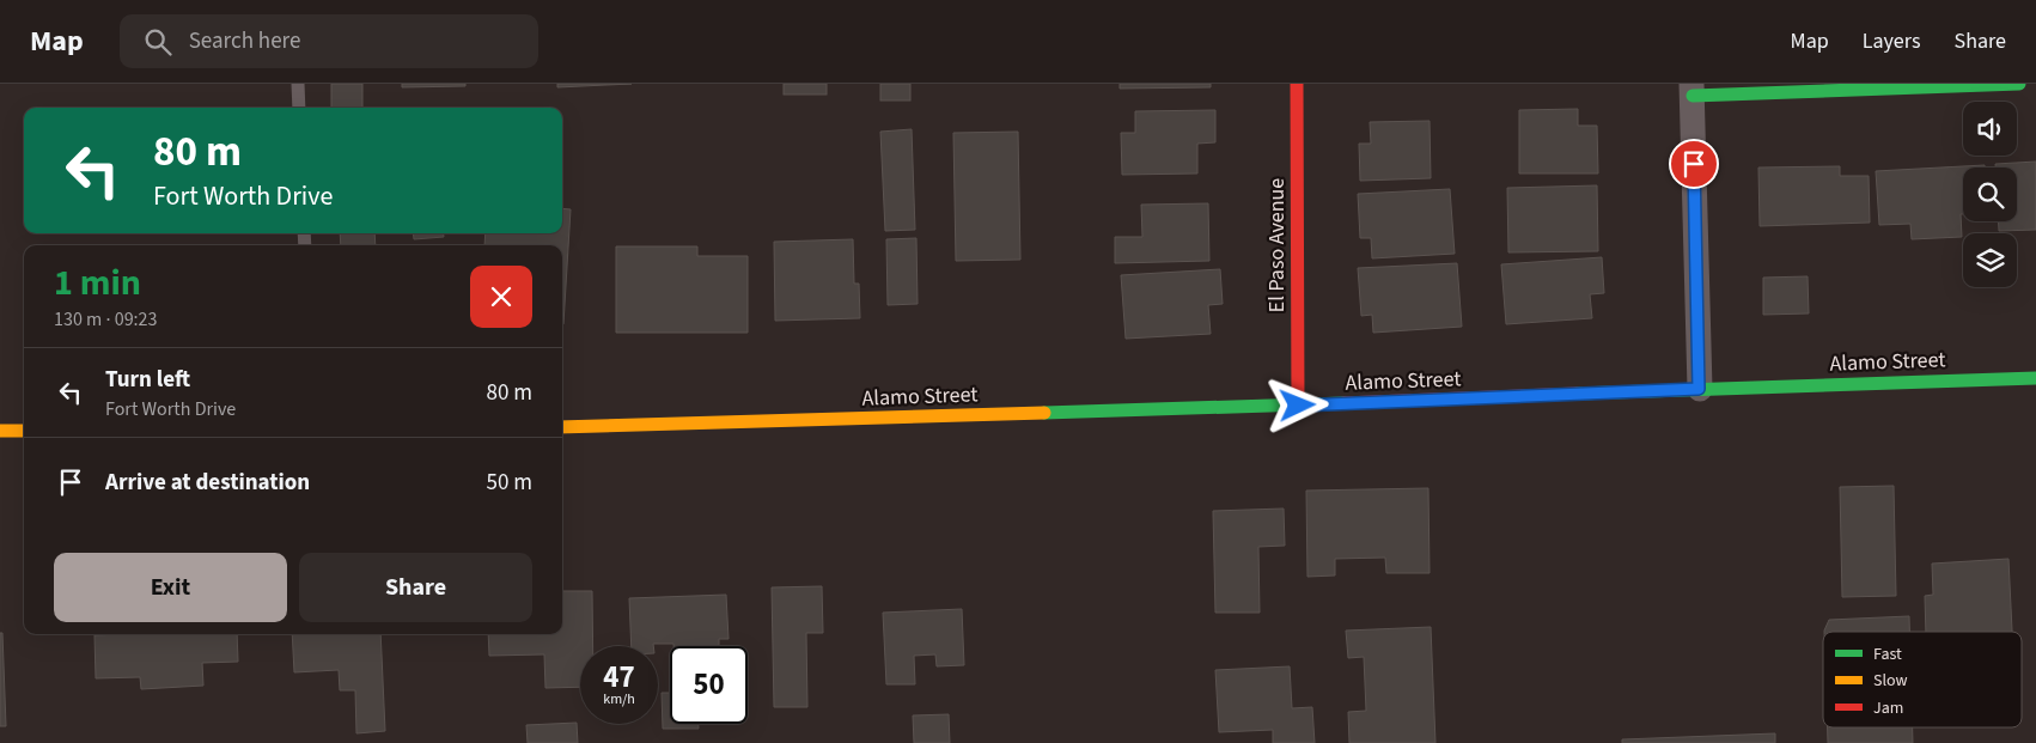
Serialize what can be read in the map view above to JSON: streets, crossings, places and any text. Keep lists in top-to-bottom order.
{
  "streets": {
    "main road": ["El Paso Avenue", "Alamo Street"]
  },
  "crossings": [
    ["El Paso Avenue", "Alamo Street"]
  ],
  "legend": ["Fast", "Slow", "Jam"],
  "page": {
    "header": "Map",
    "search": "Search here",
    "nav": ["Map", "Layers", "Share"],
    "turn": ["80 m", "Fort Worth Drive"],
    "heading": ["1 min", "130 m · 09:23"],
    "list": [
      {
        "name": "Turn left",
        "note": "Fort Worth Drive",
        "value": "80 m"
      },
      {
        "name": "Arrive at destination",
        "value": "50 m"
      }
    ],
    "buttons": ["Exit", "Share"],
    "speed": "47 km/h",
    "limit": "50"
  }
}
